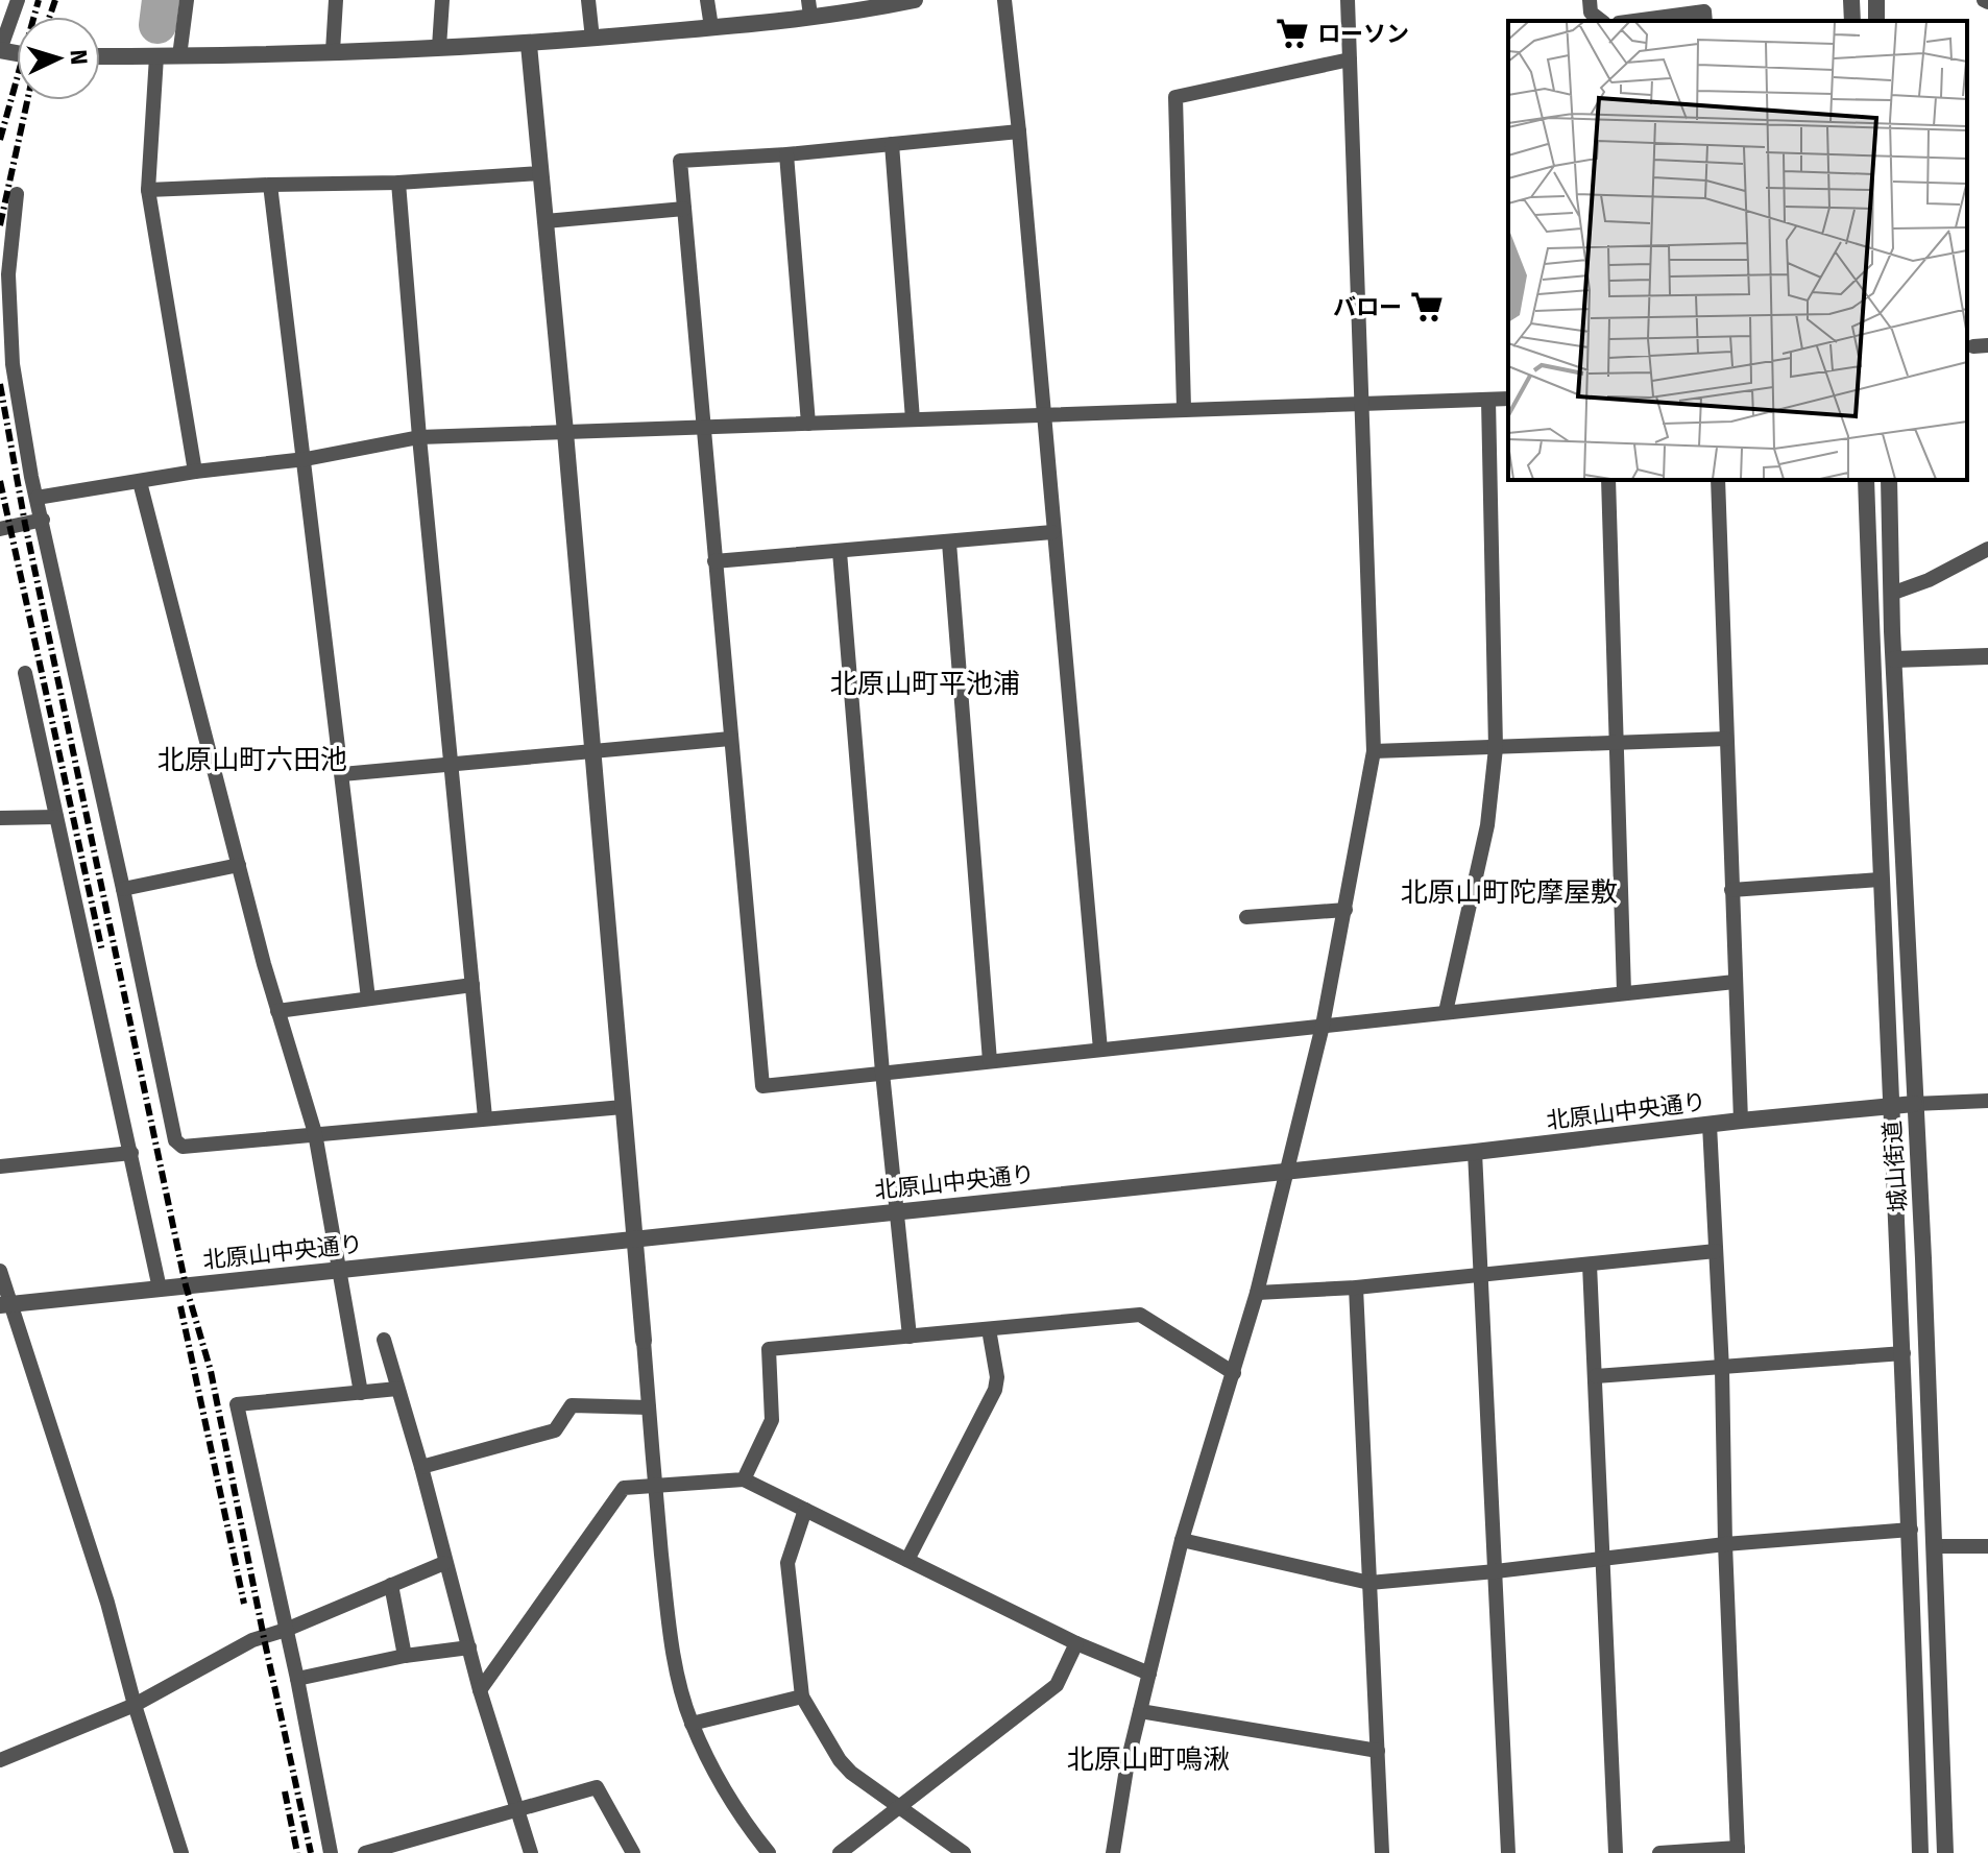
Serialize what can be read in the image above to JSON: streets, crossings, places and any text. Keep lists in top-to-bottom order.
{
  "streets": {
    "street": ["北原山中央通り", "城山街道"]
  },
  "crossings": [
    ["北原山中央通り", "城山街道"]
  ],
  "districts": [
    "北原山町平池浦",
    "北原山町六田池",
    "北原山町陀摩屋敷",
    "北原山町鳴湫"
  ],
  "places": {
    "supermarket": ["ローソン", "バロー"]
  },
  "north": "right"
}
